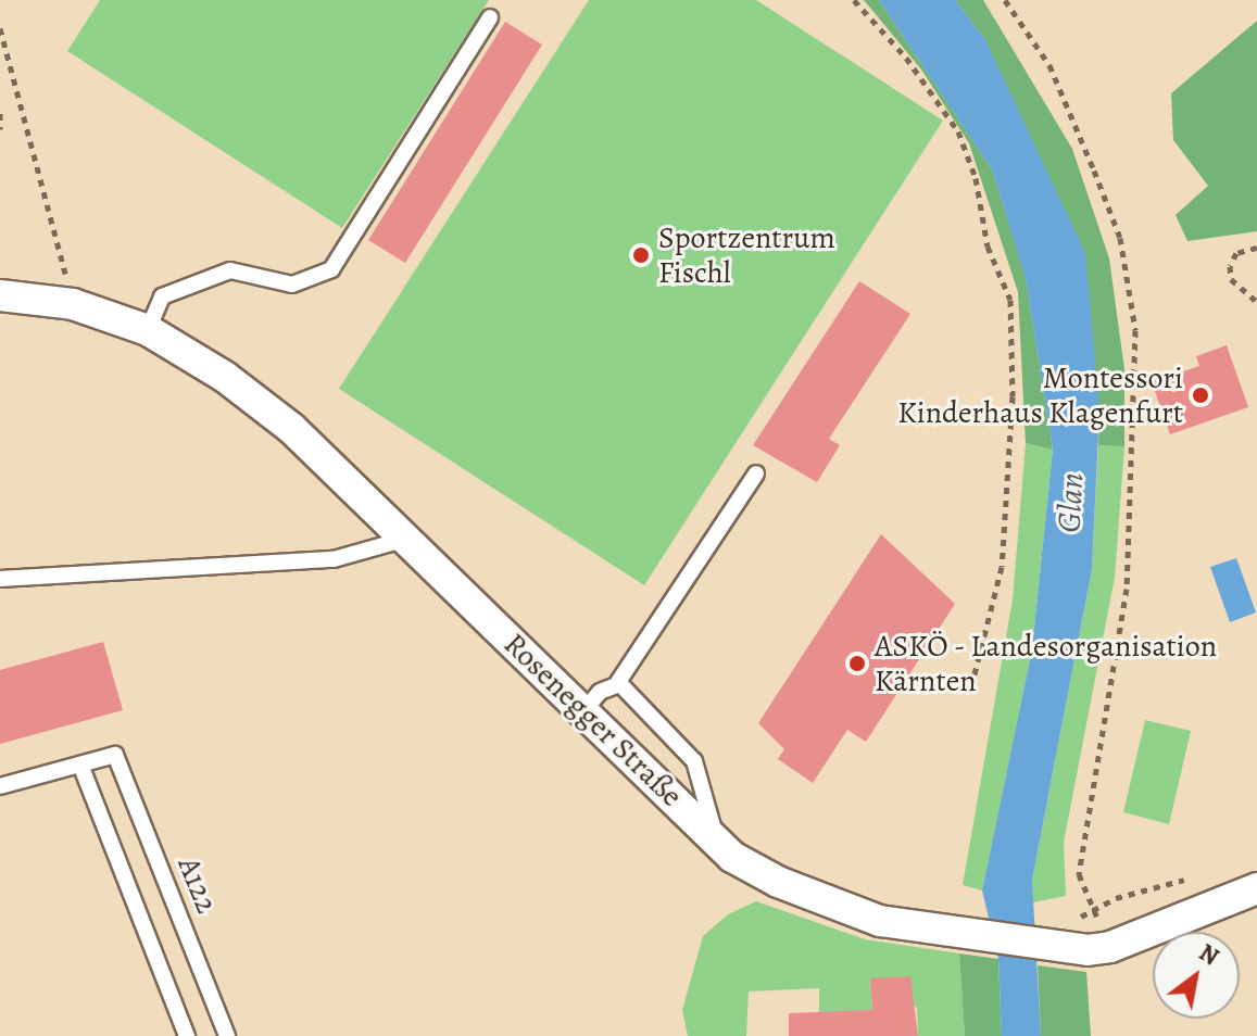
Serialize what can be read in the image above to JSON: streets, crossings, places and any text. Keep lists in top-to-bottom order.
{
  "streets": {
    "street": ["Rosenegger Straße"],
    "lane": ["A122"]
  },
  "water": ["Glan"],
  "places": ["Sportzentrum Fischl", "Montessori Kinderhaus Klagenfurt", "ASKÖ - Landesorganisation Kärnten"],
  "north": "top right"
}
